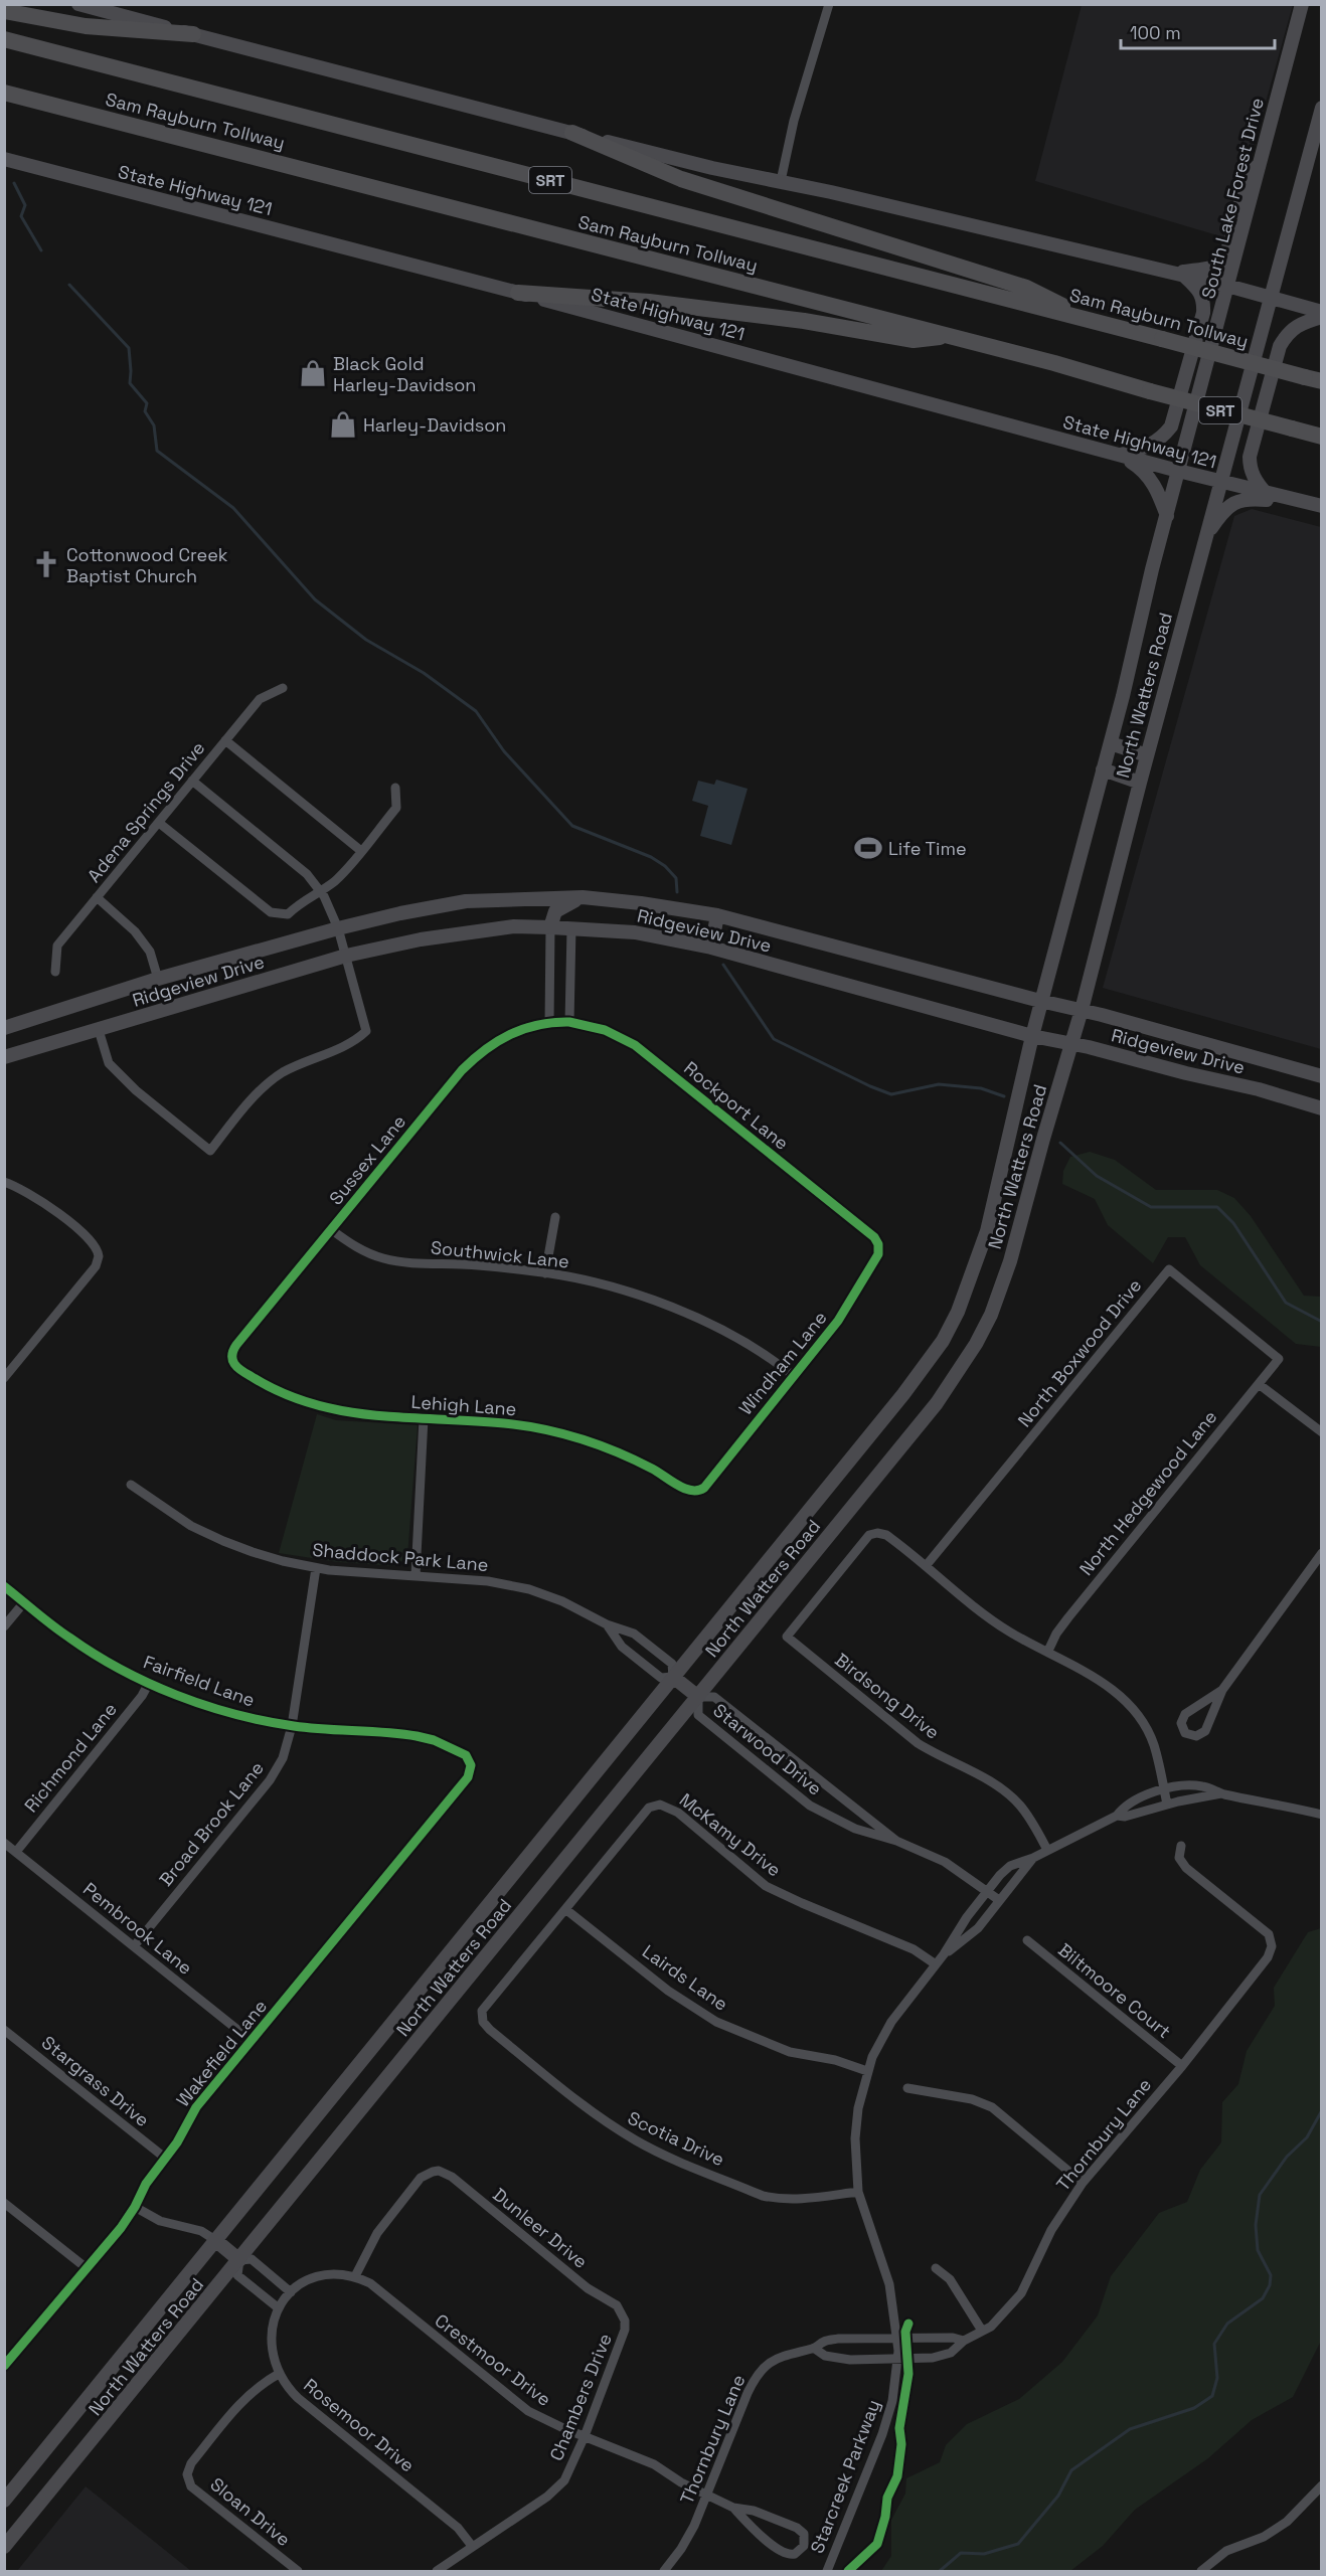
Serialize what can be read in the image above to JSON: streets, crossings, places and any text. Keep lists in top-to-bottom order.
{
  "streets": {
    "highway": ["Sam Rayburn Tollway", "SRT"],
    "main road": [
      "State Highway 121",
      "South Lake Forest Drive",
      "North Watters Road",
      "Ridgeview Drive"
    ],
    "street": [
      "Adena Springs Drive",
      "Rockport Lane",
      "Sussex Lane",
      "Southwick Lane",
      "North Boxwood Drive",
      "Windham Lane",
      "Lehigh Lane",
      "North Hedgewood Lane",
      "Shaddock Park Lane",
      "Fairfield Lane",
      "Birdsong Drive",
      "Starwood Drive",
      "Richmond Lane",
      "Broad Brook Lane",
      "McKamy Drive",
      "Pembrook Lane",
      "Lairds Lane",
      "Biltmoore Court",
      "Wakefield Lane",
      "Stargrass Drive",
      "Thornbury Lane",
      "Scotia Drive",
      "Dunleer Drive",
      "Crestmoor Drive",
      "Chambers Drive",
      "Rosemoor Drive",
      "Starcreek Parkway",
      "Sloan Drive"
    ]
  },
  "crossings": [
    ["State Highway 121", "South Lake Forest Drive"],
    ["State Highway 121", "North Watters Road"],
    ["South Lake Forest Drive", "North Watters Road"],
    ["North Watters Road", "Ridgeview Drive"],
    ["North Watters Road", "Shaddock Park Lane"],
    ["North Watters Road", "Starwood Drive"],
    ["Rockport Lane", "Sussex Lane"],
    ["Rockport Lane", "Windham Lane"],
    ["Sussex Lane", "Southwick Lane"],
    ["Sussex Lane", "Lehigh Lane"],
    ["Southwick Lane", "Windham Lane"],
    ["North Boxwood Drive", "North Hedgewood Lane"],
    ["North Boxwood Drive", "Birdsong Drive"],
    ["Windham Lane", "Lehigh Lane"],
    ["Shaddock Park Lane", "Broad Brook Lane"],
    ["Fairfield Lane", "Richmond Lane"],
    ["Fairfield Lane", "Broad Brook Lane"],
    ["Fairfield Lane", "Wakefield Lane"],
    ["Birdsong Drive", "Starcreek Parkway"],
    ["Starwood Drive", "Starcreek Parkway"],
    ["Richmond Lane", "Pembrook Lane"],
    ["Broad Brook Lane", "Pembrook Lane"],
    ["McKamy Drive", "Lairds Lane"],
    ["McKamy Drive", "Scotia Drive"],
    ["McKamy Drive", "Starcreek Parkway"],
    ["Pembrook Lane", "Wakefield Lane"],
    ["Lairds Lane", "Starcreek Parkway"],
    ["Biltmoore Court", "Thornbury Lane"],
    ["Wakefield Lane", "Stargrass Drive"],
    ["Thornbury Lane", "Crestmoor Drive"],
    ["Thornbury Lane", "Starcreek Parkway"],
    ["Scotia Drive", "Starcreek Parkway"],
    ["Dunleer Drive", "Crestmoor Drive"],
    ["Dunleer Drive", "Chambers Drive"],
    ["Crestmoor Drive", "Chambers Drive"],
    ["Crestmoor Drive", "Rosemoor Drive"],
    ["Chambers Drive", "Rosemoor Drive"],
    ["Rosemoor Drive", "Sloan Drive"]
  ],
  "places": {
    "shop": ["Black Gold Harley-Davidson", "Harley-Davidson"],
    "church": ["Cottonwood Creek Baptist Church"],
    "sports": ["Life Time"]
  },
  "scale_bar": "100 m"
}
